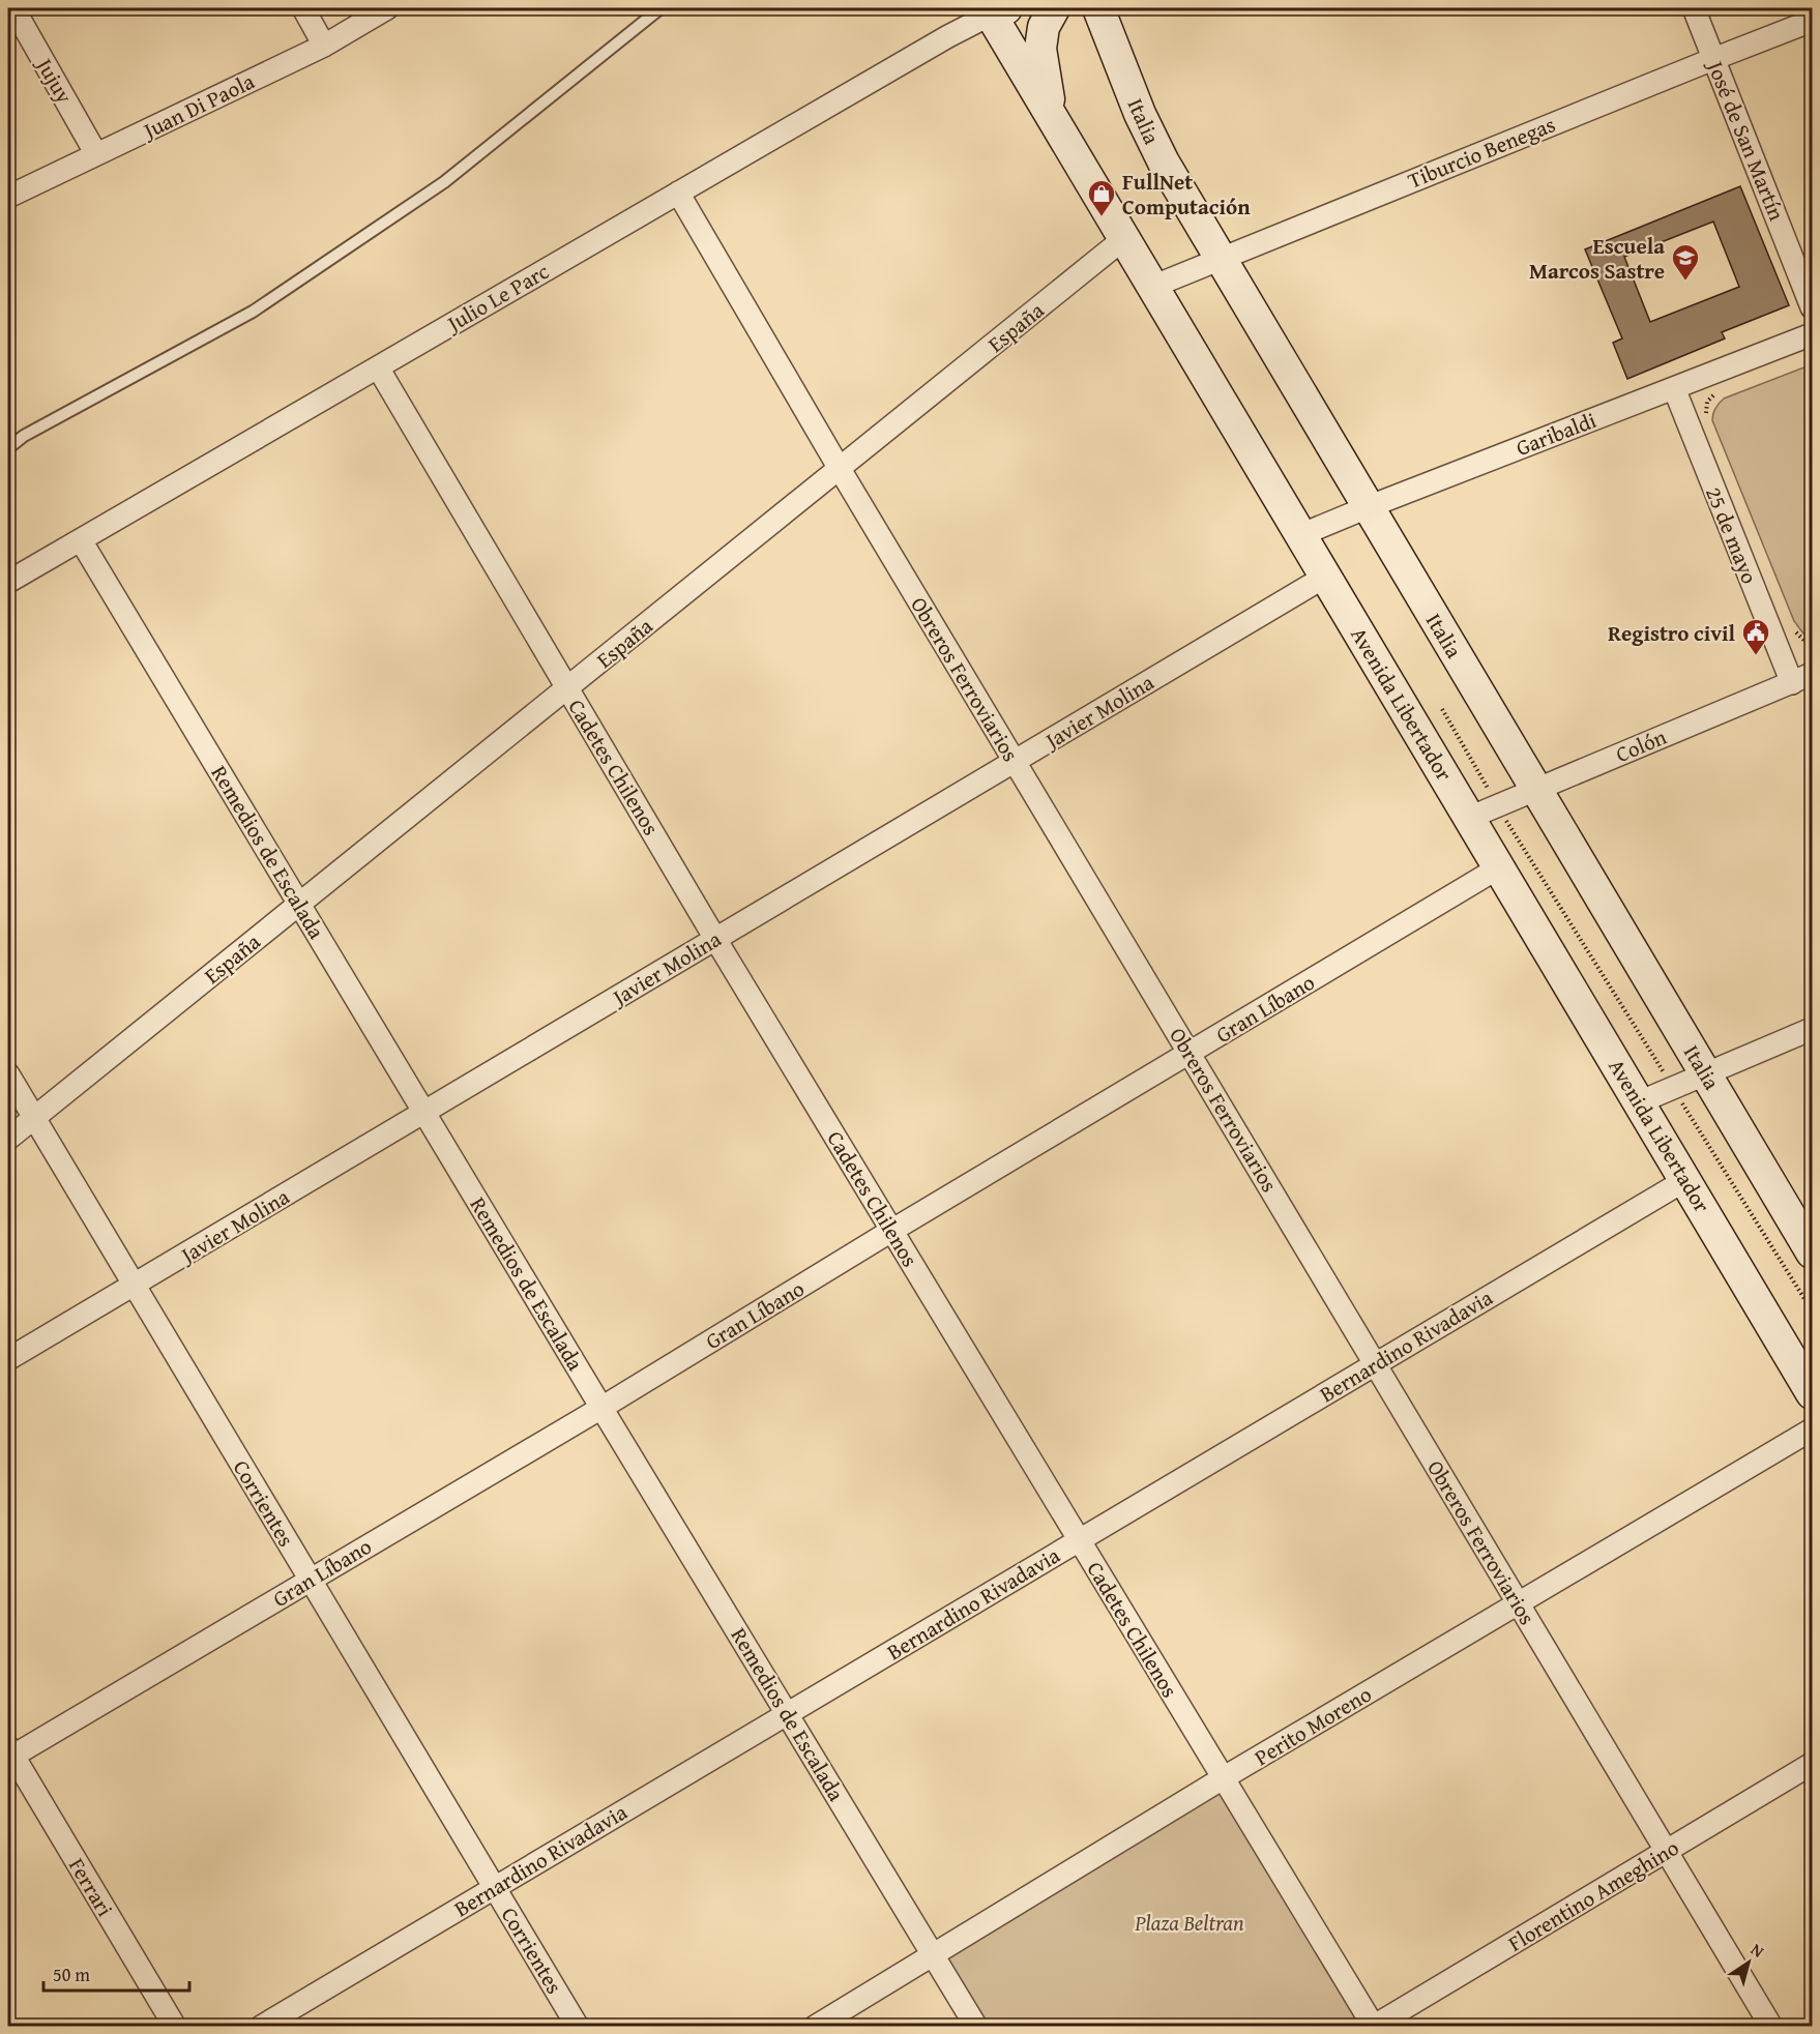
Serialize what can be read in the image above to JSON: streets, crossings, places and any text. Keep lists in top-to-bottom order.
{
  "streets": {
    "main road": ["Italia", "Avenida Libertador"],
    "street": [
      "Jujuy",
      "Juan Di Paola",
      "José de San Martín",
      "Tiburcio Benegas",
      "Julio Le Parc",
      "España",
      "Garibaldi",
      "25 de mayo",
      "Obreros Ferroviarios",
      "Javier Molina",
      "Colón",
      "Cadetes Chilenos",
      "Remedios de Escalada",
      "Gran Líbano",
      "Bernardino Rivadavia",
      "Corrientes",
      "Perito Moreno",
      "Ferrari",
      "Florentino Ameghino"
    ]
  },
  "crossings": [
    ["Jujuy", "Juan Di Paola"],
    ["Italia", "Tiburcio Benegas"],
    ["Italia", "Garibaldi"],
    ["Italia", "Colón"],
    ["José de San Martín", "Tiburcio Benegas"],
    ["Tiburcio Benegas", "Avenida Libertador"],
    ["Julio Le Parc", "Obreros Ferroviarios"],
    ["Julio Le Parc", "Avenida Libertador"],
    ["Julio Le Parc", "Cadetes Chilenos"],
    ["Julio Le Parc", "Remedios de Escalada"],
    ["España", "Obreros Ferroviarios"],
    ["España", "Avenida Libertador"],
    ["España", "Cadetes Chilenos"],
    ["España", "Remedios de Escalada"],
    ["España", "Corrientes"],
    ["Garibaldi", "25 de mayo"],
    ["Garibaldi", "Avenida Libertador"],
    ["25 de mayo", "Colón"],
    ["Obreros Ferroviarios", "Javier Molina"],
    ["Obreros Ferroviarios", "Gran Líbano"],
    ["Obreros Ferroviarios", "Bernardino Rivadavia"],
    ["Obreros Ferroviarios", "Perito Moreno"],
    ["Obreros Ferroviarios", "Florentino Ameghino"],
    ["Avenida Libertador", "Javier Molina"],
    ["Avenida Libertador", "Colón"],
    ["Avenida Libertador", "Gran Líbano"],
    ["Avenida Libertador", "Bernardino Rivadavia"],
    ["Javier Molina", "Cadetes Chilenos"],
    ["Javier Molina", "Remedios de Escalada"],
    ["Javier Molina", "Corrientes"],
    ["Cadetes Chilenos", "Gran Líbano"],
    ["Cadetes Chilenos", "Bernardino Rivadavia"],
    ["Cadetes Chilenos", "Perito Moreno"],
    ["Cadetes Chilenos", "Florentino Ameghino"],
    ["Remedios de Escalada", "Gran Líbano"],
    ["Remedios de Escalada", "Bernardino Rivadavia"],
    ["Remedios de Escalada", "Perito Moreno"],
    ["Gran Líbano", "Corrientes"],
    ["Gran Líbano", "Ferrari"],
    ["Bernardino Rivadavia", "Corrientes"]
  ],
  "parks": ["Plaza Beltran"],
  "places": {
    "shop": ["FullNet Computación"],
    "school or university": ["Escuela Marcos Sastre"],
    "public building": ["Registro civil"]
  },
  "scale_bar": "50 m",
  "north": "top right"
}
